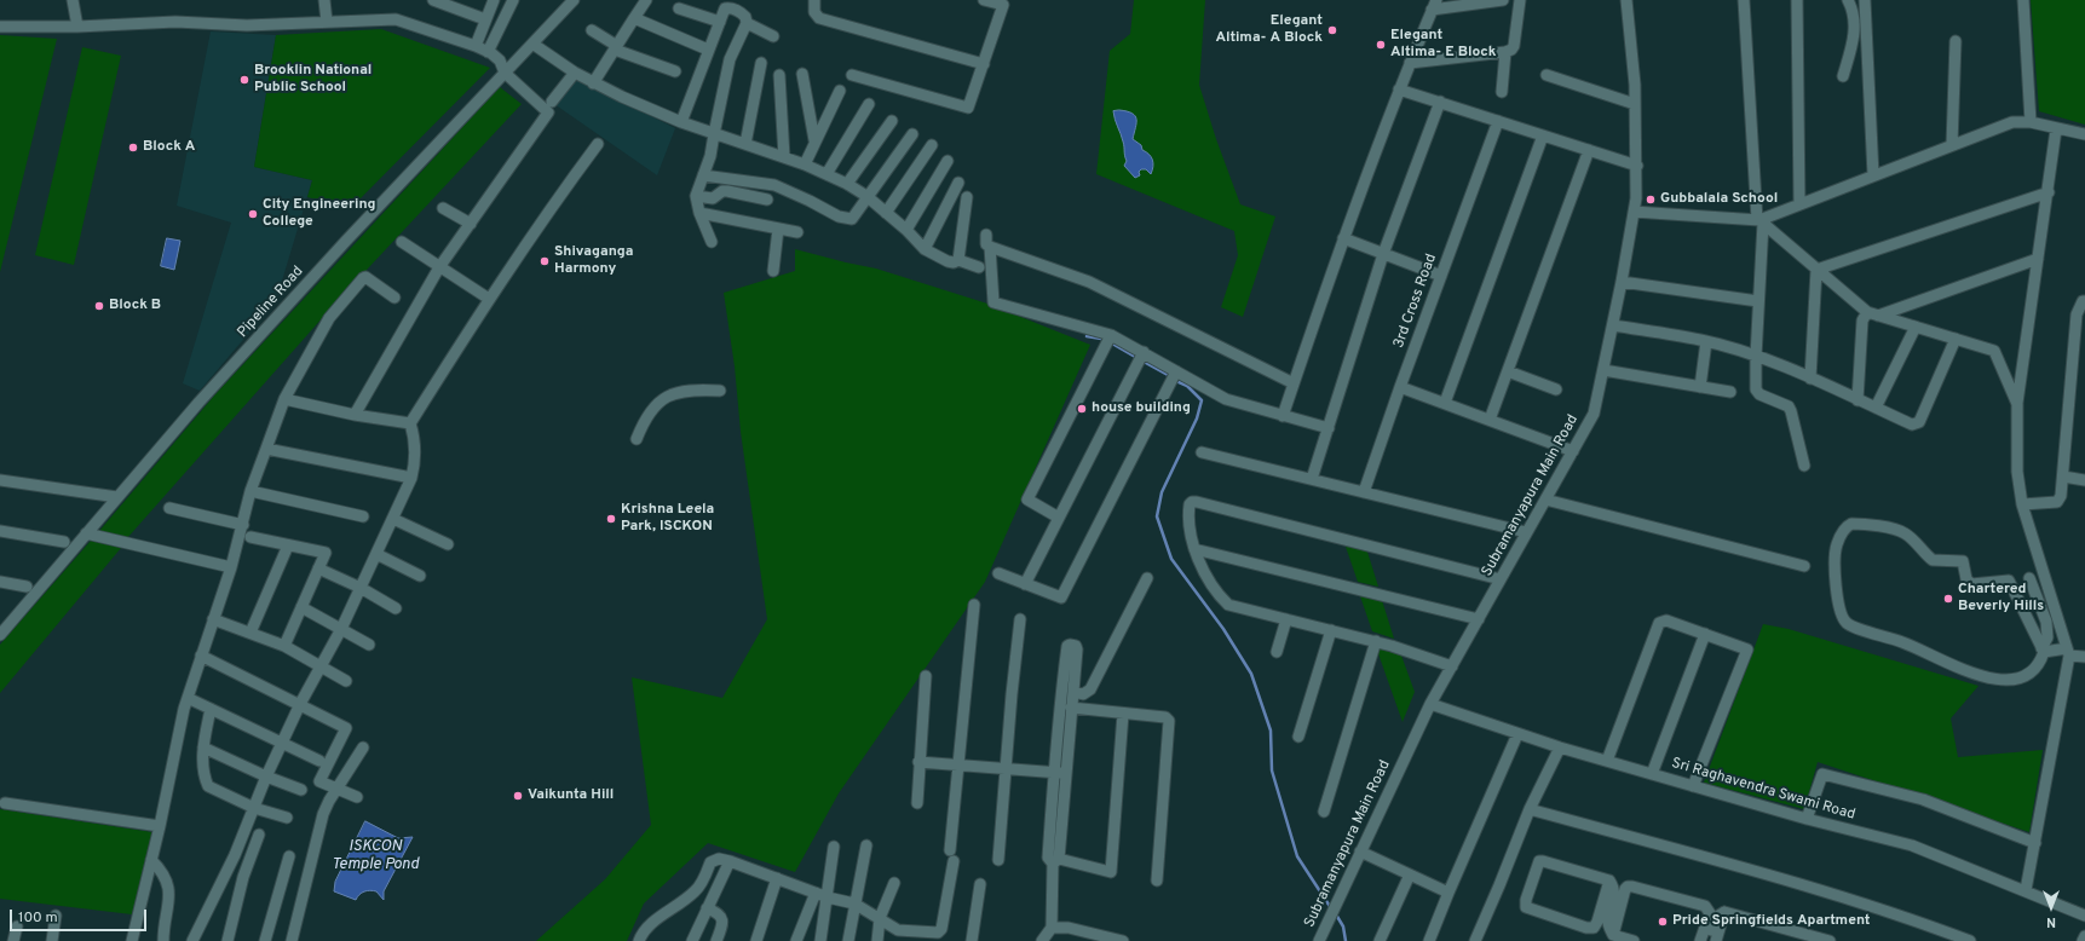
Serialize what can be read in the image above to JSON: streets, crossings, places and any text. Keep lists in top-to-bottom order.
{
  "streets": {
    "street": [
      "3rd Cross Road",
      "Pipeline Road",
      "Subramanyapura Main Road",
      "Sri Raghavendra Swami Road"
    ]
  },
  "crossings": [
    ["Subramanyapura Main Road", "Sri Raghavendra Swami Road"]
  ],
  "water": ["ISKCON Temple Pond"],
  "places": [
    "Elegant Altima- A Block",
    "Elegant Altima- E Block",
    "Brooklin National Public School",
    "Block A",
    "Gubbalala School",
    "City Engineering College",
    "Shivaganga Harmony",
    "Block B",
    "house building",
    "Krishna Leela Park, ISCKON",
    "Chartered Beverly Hills",
    "Vaikunta Hill",
    "Pride Springfields Apartment"
  ],
  "scale_bar": "100 m",
  "north": "bottom"
}
